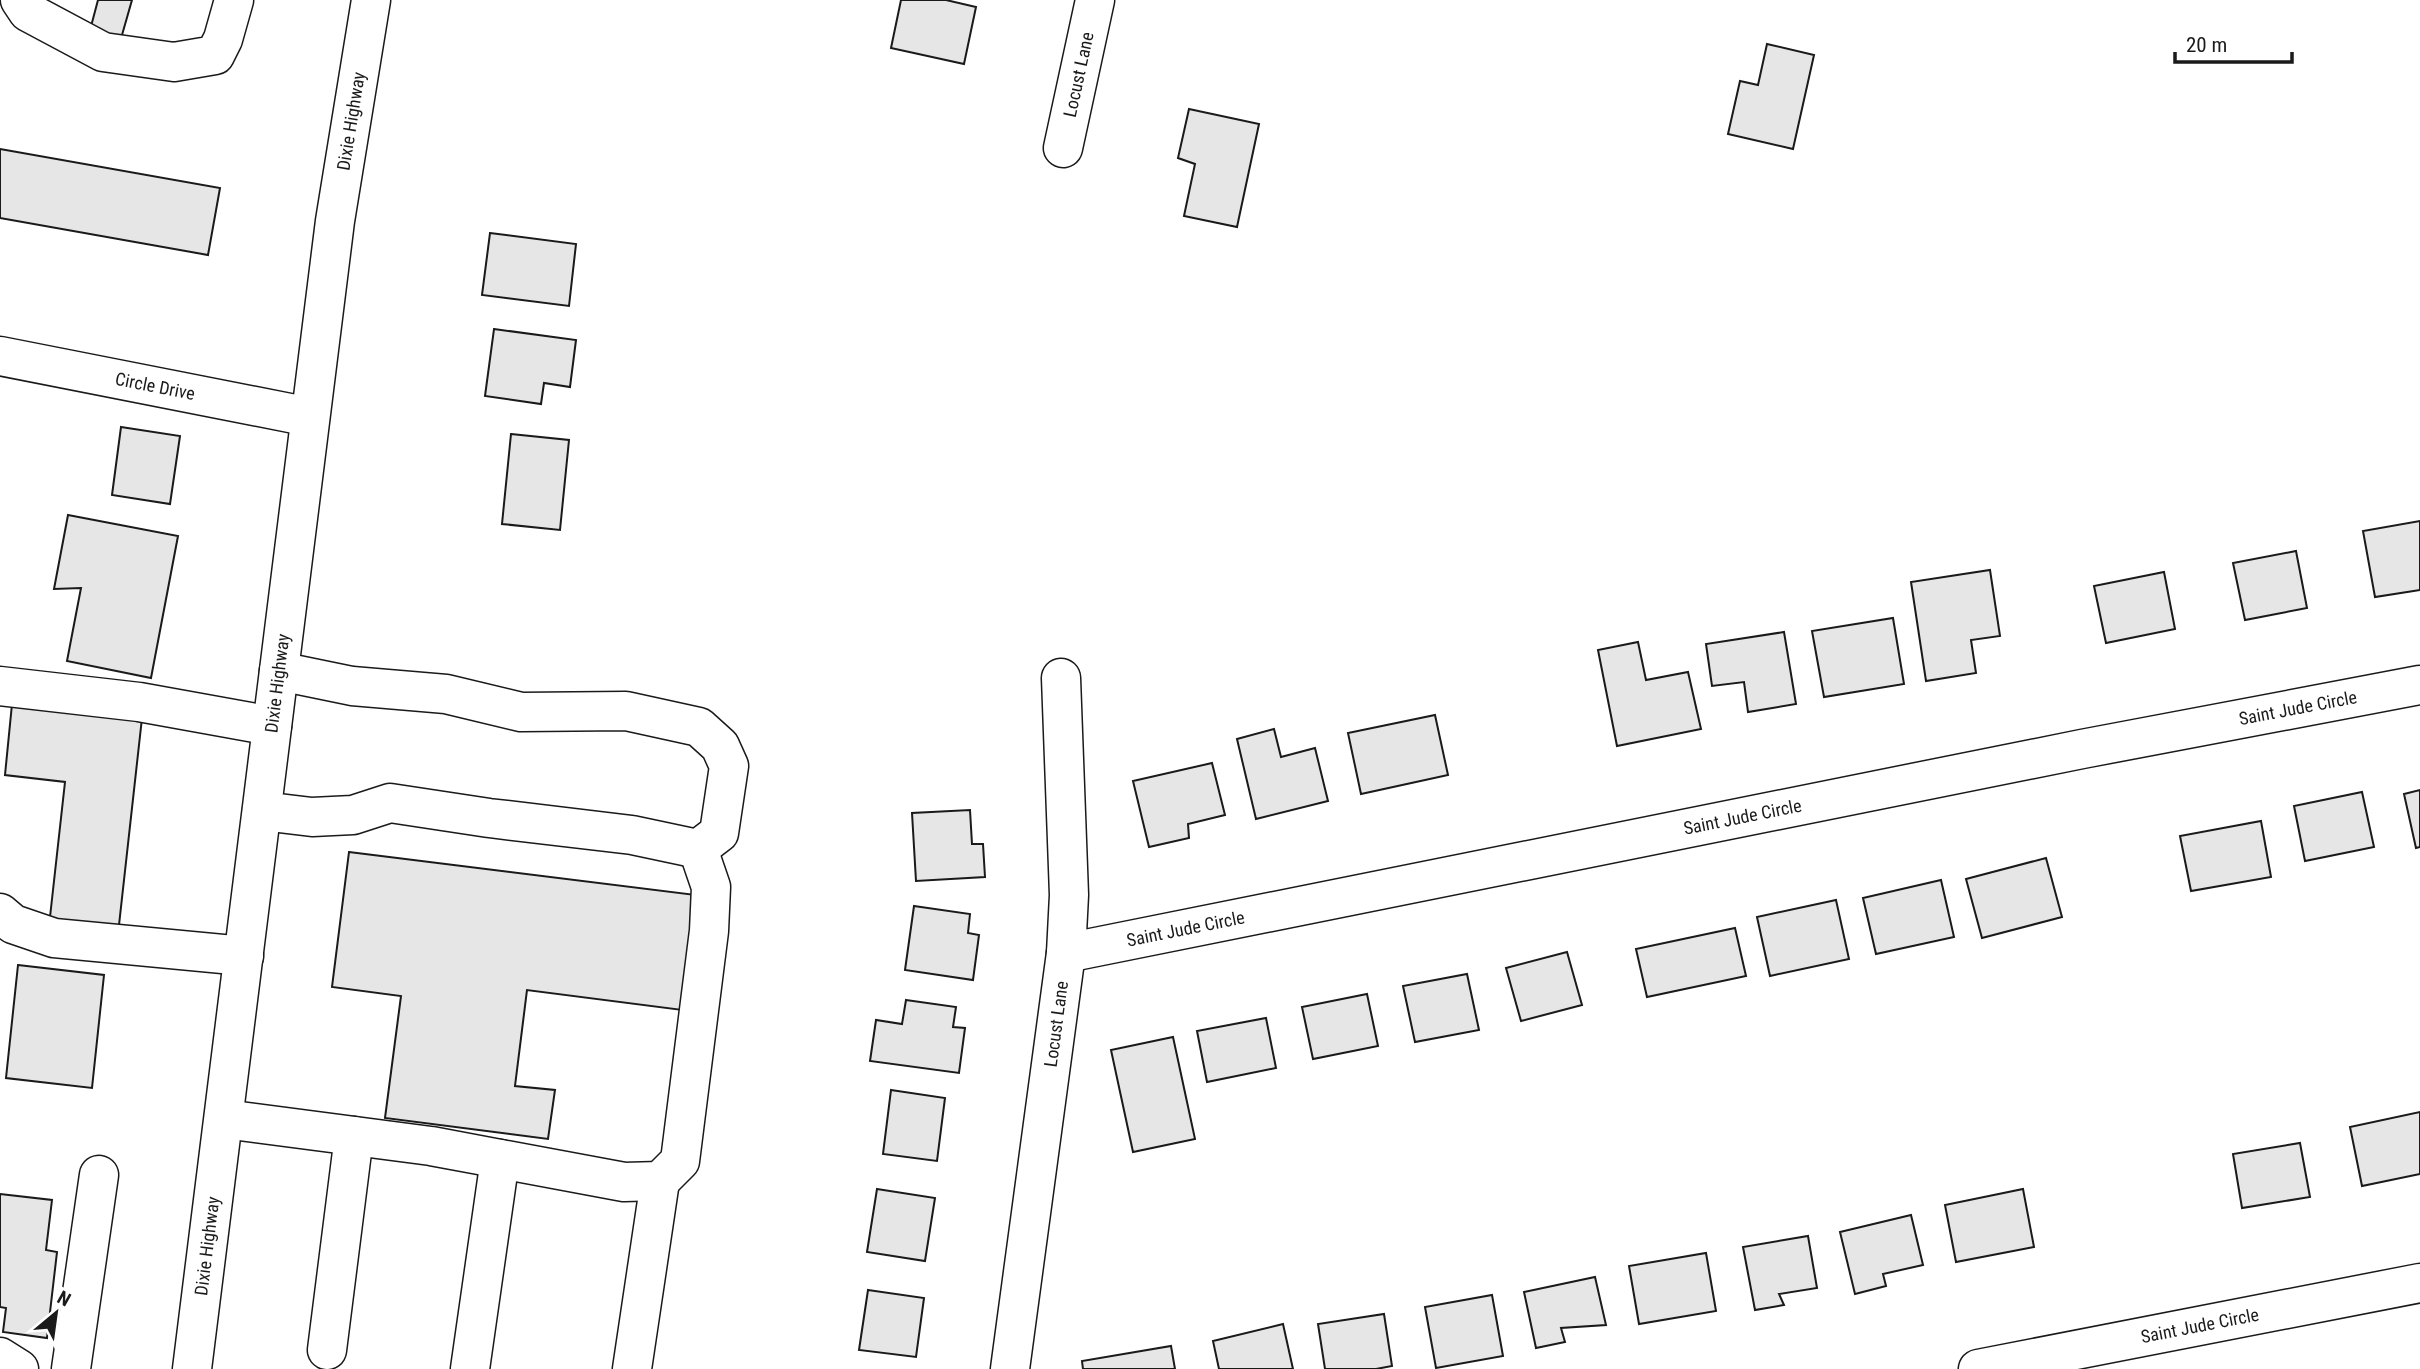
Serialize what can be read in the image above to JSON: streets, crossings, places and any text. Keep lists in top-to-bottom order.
{
  "streets": {
    "street": [
      "Locust Lane",
      "Dixie Highway",
      "Circle Drive",
      "Saint Jude Circle"
    ]
  },
  "crossings": [
    ["Locust Lane", "Saint Jude Circle"],
    ["Dixie Highway", "Circle Drive"]
  ],
  "scale_bar": "20 m",
  "north": "top right"
}
